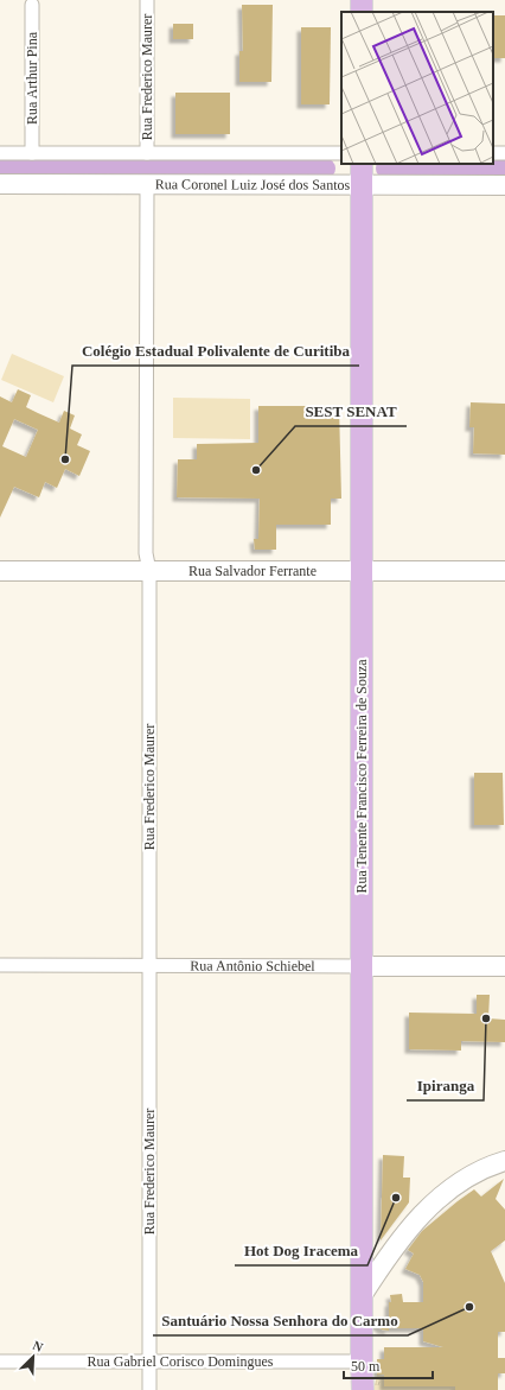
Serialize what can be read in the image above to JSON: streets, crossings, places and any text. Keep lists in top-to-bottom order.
{
  "streets": {
    "main road": [
      "Rua Coronel Luiz José dos Santos",
      "Rua Salvador Ferrante",
      "Rua Tenente Francisco Ferreira de Souza",
      "Rua Antônio Schiebel"
    ],
    "street": ["Rua Frederico Maurer", "Rua Arthur Pina", "Rua Gabriel Corisco Domingues"]
  },
  "crossings": [
    ["Rua Frederico Maurer", "Rua Coronel Luiz José dos Santos"],
    ["Rua Frederico Maurer", "Rua Salvador Ferrante"],
    ["Rua Frederico Maurer", "Rua Antônio Schiebel"],
    ["Rua Frederico Maurer", "Rua Gabriel Corisco Domingues"],
    ["Rua Coronel Luiz José dos Santos", "Rua Tenente Francisco Ferreira de Souza"],
    ["Rua Salvador Ferrante", "Rua Tenente Francisco Ferreira de Souza"],
    ["Rua Tenente Francisco Ferreira de Souza", "Rua Antônio Schiebel"],
    ["Rua Tenente Francisco Ferreira de Souza", "Rua Gabriel Corisco Domingues"]
  ],
  "places": [
    "Colégio Estadual Polivalente de Curitiba",
    "SEST SENAT",
    "Ipiranga",
    "Hot Dog Iracema",
    "Santuário Nossa Senhora do Carmo"
  ],
  "scale_bar": "50 m",
  "north": "top right"
}
